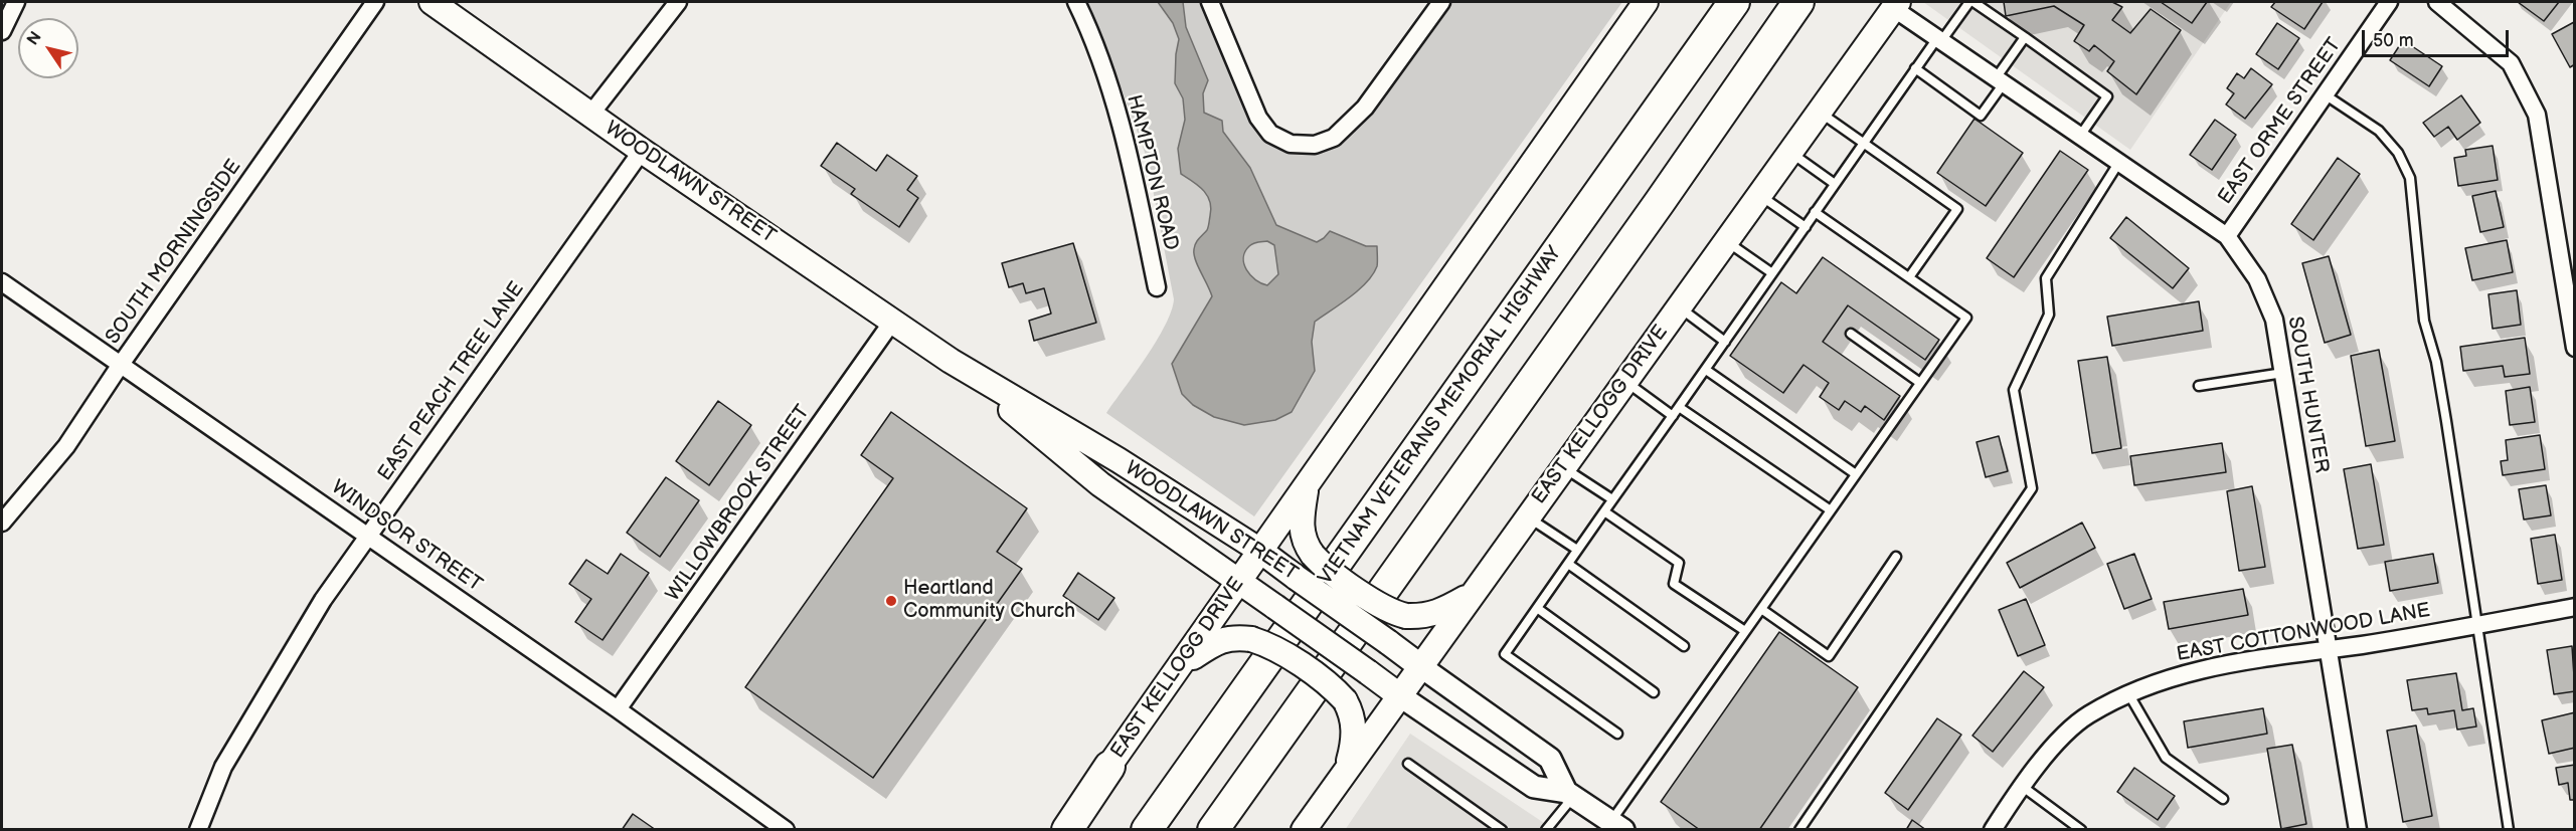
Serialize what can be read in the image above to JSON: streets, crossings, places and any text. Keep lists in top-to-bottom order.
{
  "streets": {
    "highway": ["VIETNAM VETERANS MEMORIAL HIGHWAY"],
    "main road": ["WOODLAWN STREET", "EAST KELLOGG DRIVE"],
    "street": [
      "EAST ORME STREET",
      "HAMPTON ROAD",
      "SOUTH MORNINGSIDE",
      "EAST PEACH TREE LANE",
      "SOUTH HUNTER",
      "WILLOWBROOK STREET",
      "WINDSOR STREET",
      "EAST COTTONWOOD LANE"
    ]
  },
  "crossings": [
    ["EAST ORME STREET", "SOUTH HUNTER"],
    ["WOODLAWN STREET", "EAST PEACH TREE LANE"],
    ["WOODLAWN STREET", "EAST KELLOGG DRIVE"],
    ["WOODLAWN STREET", "WILLOWBROOK STREET"],
    ["SOUTH MORNINGSIDE", "WINDSOR STREET"],
    ["EAST PEACH TREE LANE", "WINDSOR STREET"],
    ["SOUTH HUNTER", "EAST KELLOGG DRIVE"],
    ["SOUTH HUNTER", "EAST COTTONWOOD LANE"],
    ["WILLOWBROOK STREET", "WINDSOR STREET"]
  ],
  "places": ["Heartland Community Church"],
  "scale_bar": "50 m",
  "north": "top left"
}
